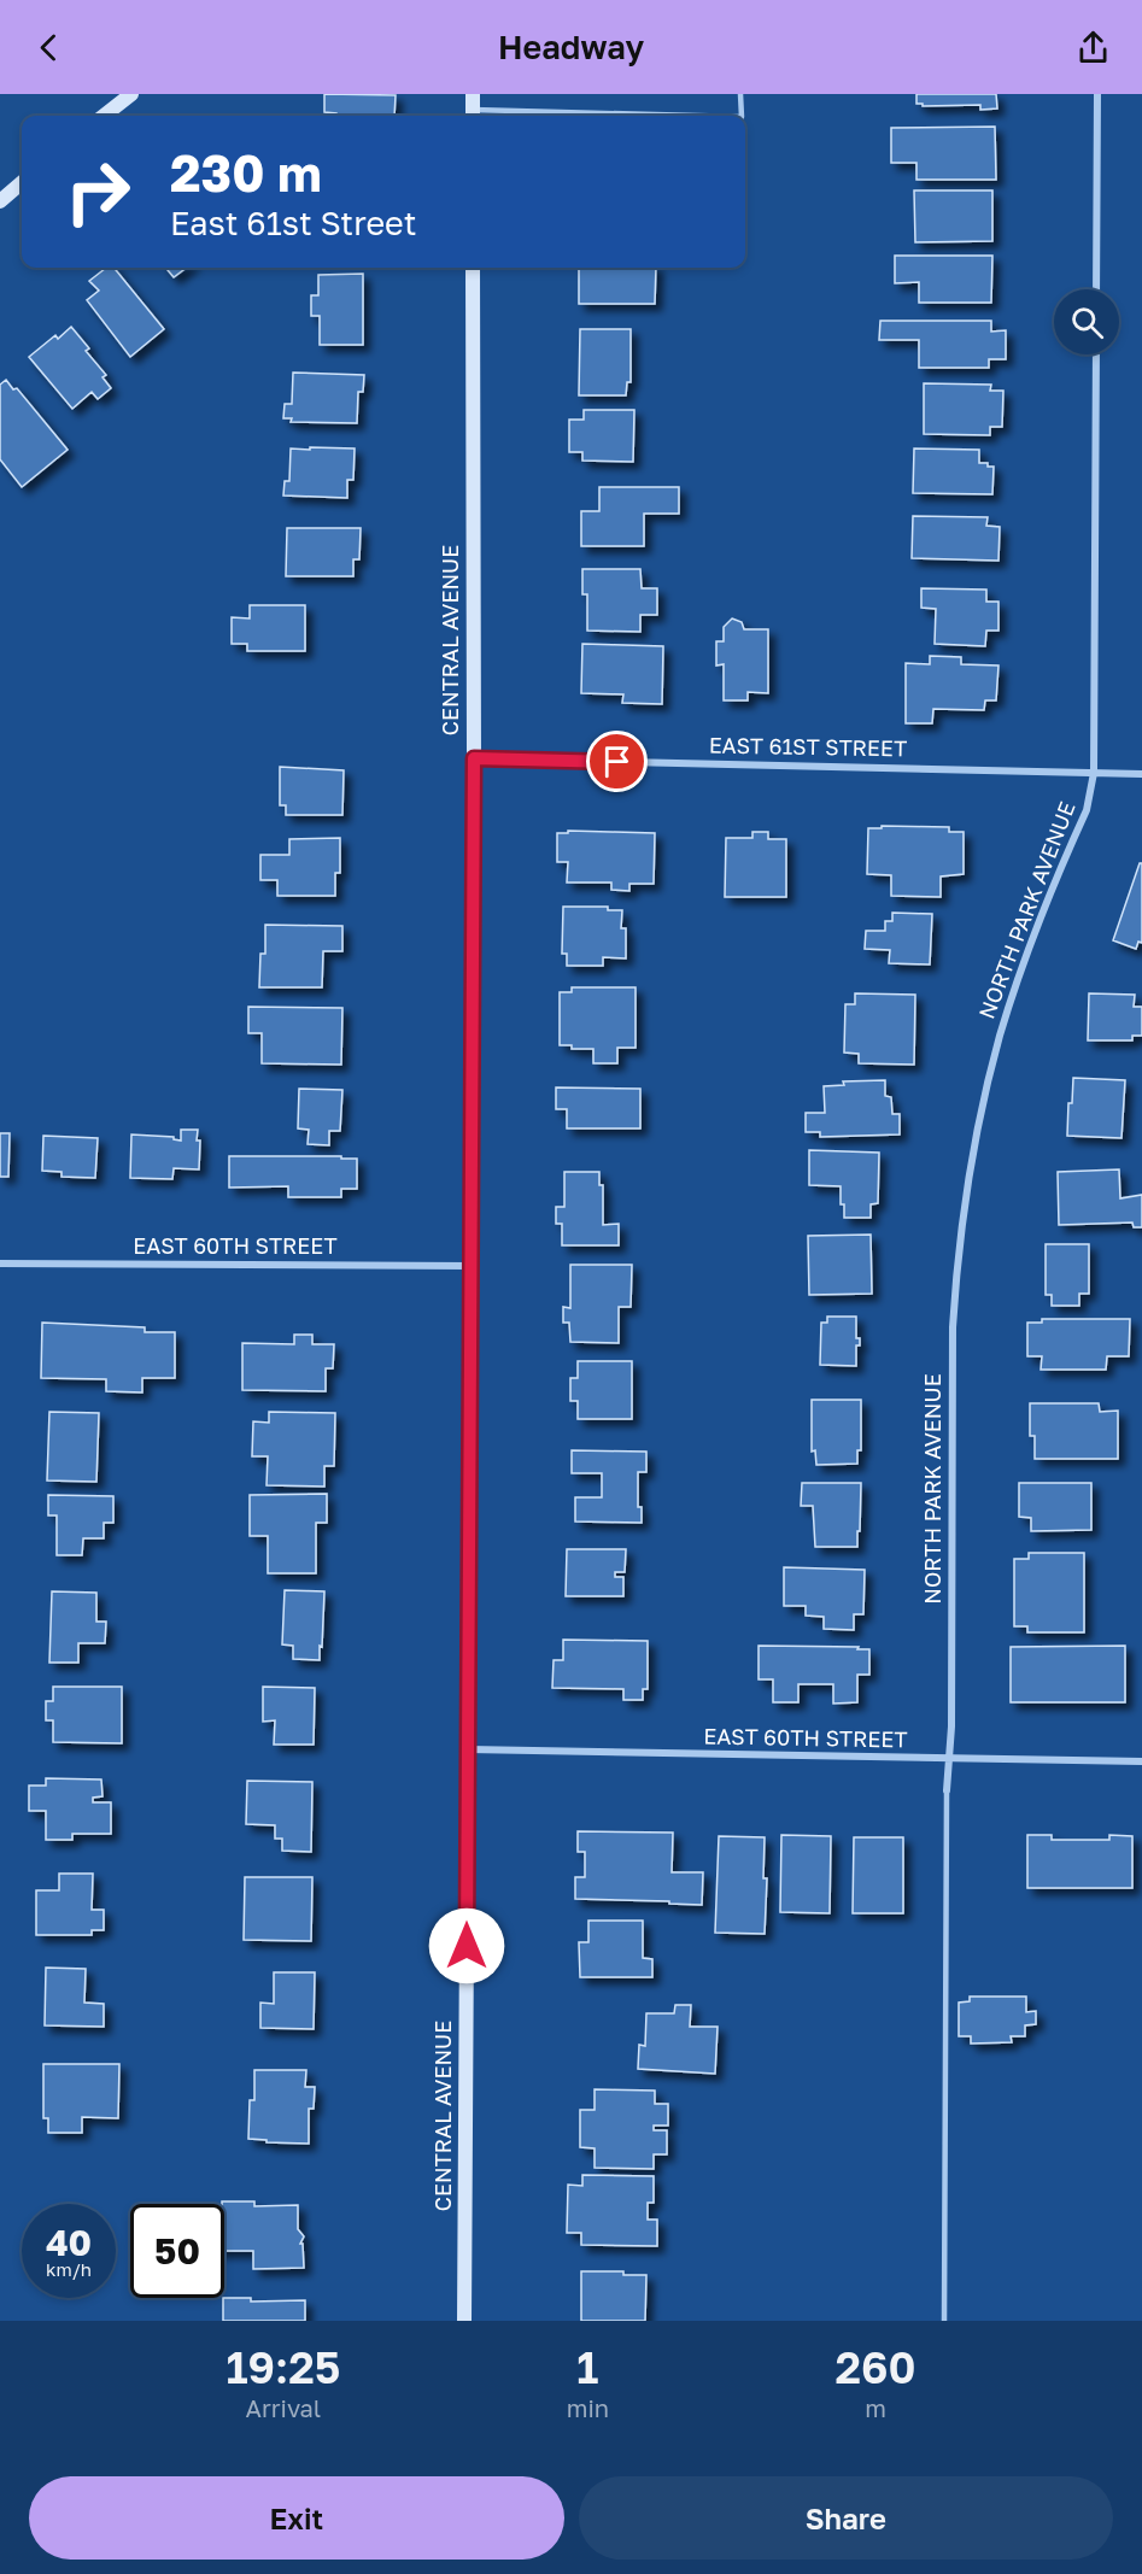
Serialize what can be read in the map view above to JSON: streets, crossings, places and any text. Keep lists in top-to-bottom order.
{
  "streets": {
    "main road": ["CENTRAL AVENUE"],
    "street": ["EAST 61ST STREET", "NORTH PARK AVENUE", "EAST 60TH STREET"]
  },
  "crossings": [
    ["CENTRAL AVENUE", "EAST 61ST STREET"],
    ["CENTRAL AVENUE", "EAST 60TH STREET"],
    ["EAST 61ST STREET", "NORTH PARK AVENUE"],
    ["NORTH PARK AVENUE", "EAST 60TH STREET"]
  ],
  "page": {
    "header": "Headway",
    "turn": ["230 m", "East 61st Street"],
    "speed": "40 km/h",
    "limit": "50",
    "eta": [
      "19:25",
      "Arrival",
      "1",
      "min",
      "260",
      "m"
    ],
    "buttons": ["Exit", "Share"]
  }
}
